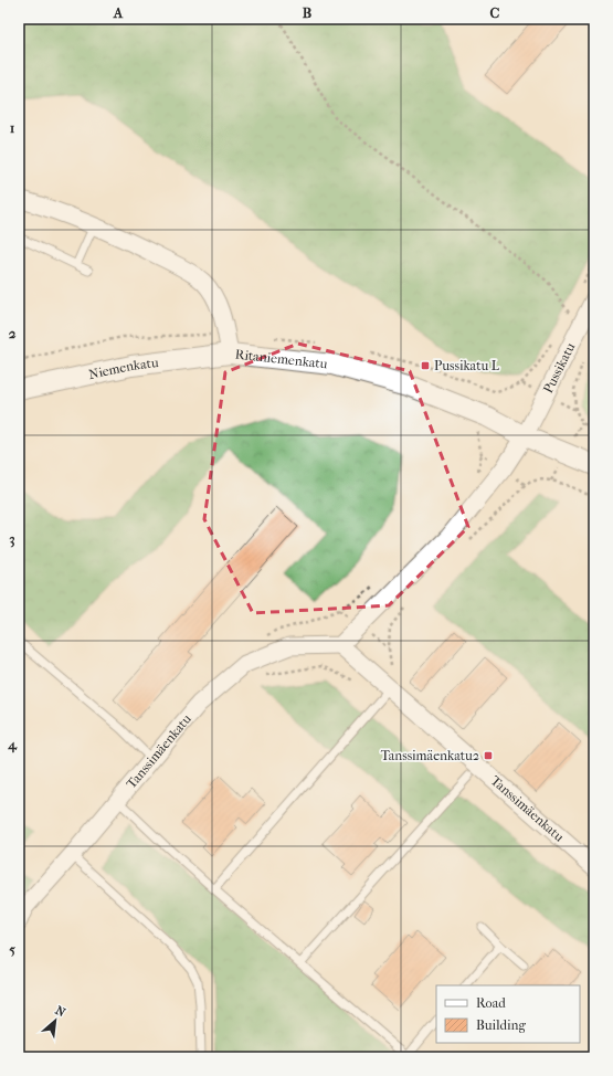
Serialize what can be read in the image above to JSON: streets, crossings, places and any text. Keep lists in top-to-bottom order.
{
  "streets": {
    "street": [
      "Ritaniemenkatu",
      "Pussikatu",
      "Niemenkatu",
      "Tanssimäenkatu"
    ]
  },
  "crossings": [
    ["Ritaniemenkatu", "Pussikatu"],
    ["Ritaniemenkatu", "Niemenkatu"]
  ],
  "places": {
    "transit": ["Pussikatu L", "Tanssimäenkatu2"]
  },
  "legend": ["Road", "Building"],
  "north": "top right",
  "grid": {
    "columns": ["A", "B", "C"],
    "rows": [
      "1",
      "2",
      "3",
      "4",
      "5"
    ]
  }
}
